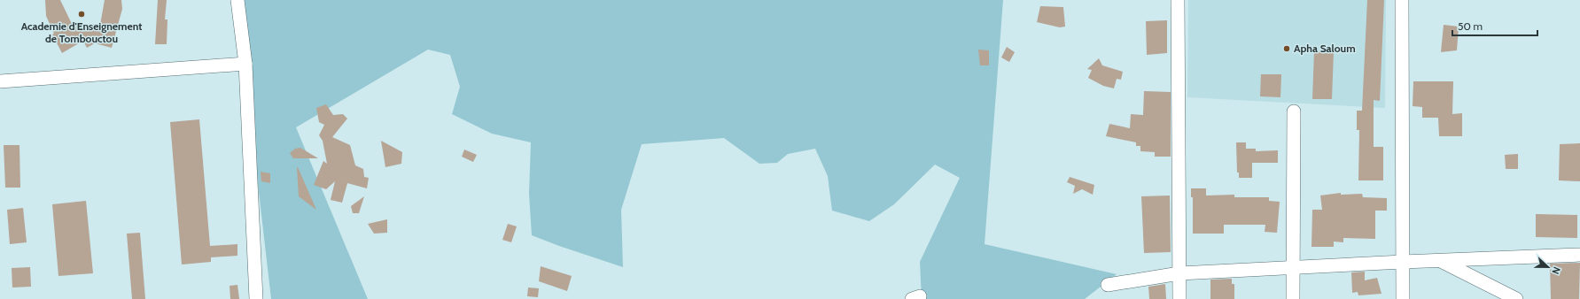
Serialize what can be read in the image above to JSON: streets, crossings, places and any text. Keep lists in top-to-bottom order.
{
  "places": ["Academie d'Enseignement de Tombouctou", "Apha Saloum"],
  "scale_bar": "50 m",
  "north": "right"
}
